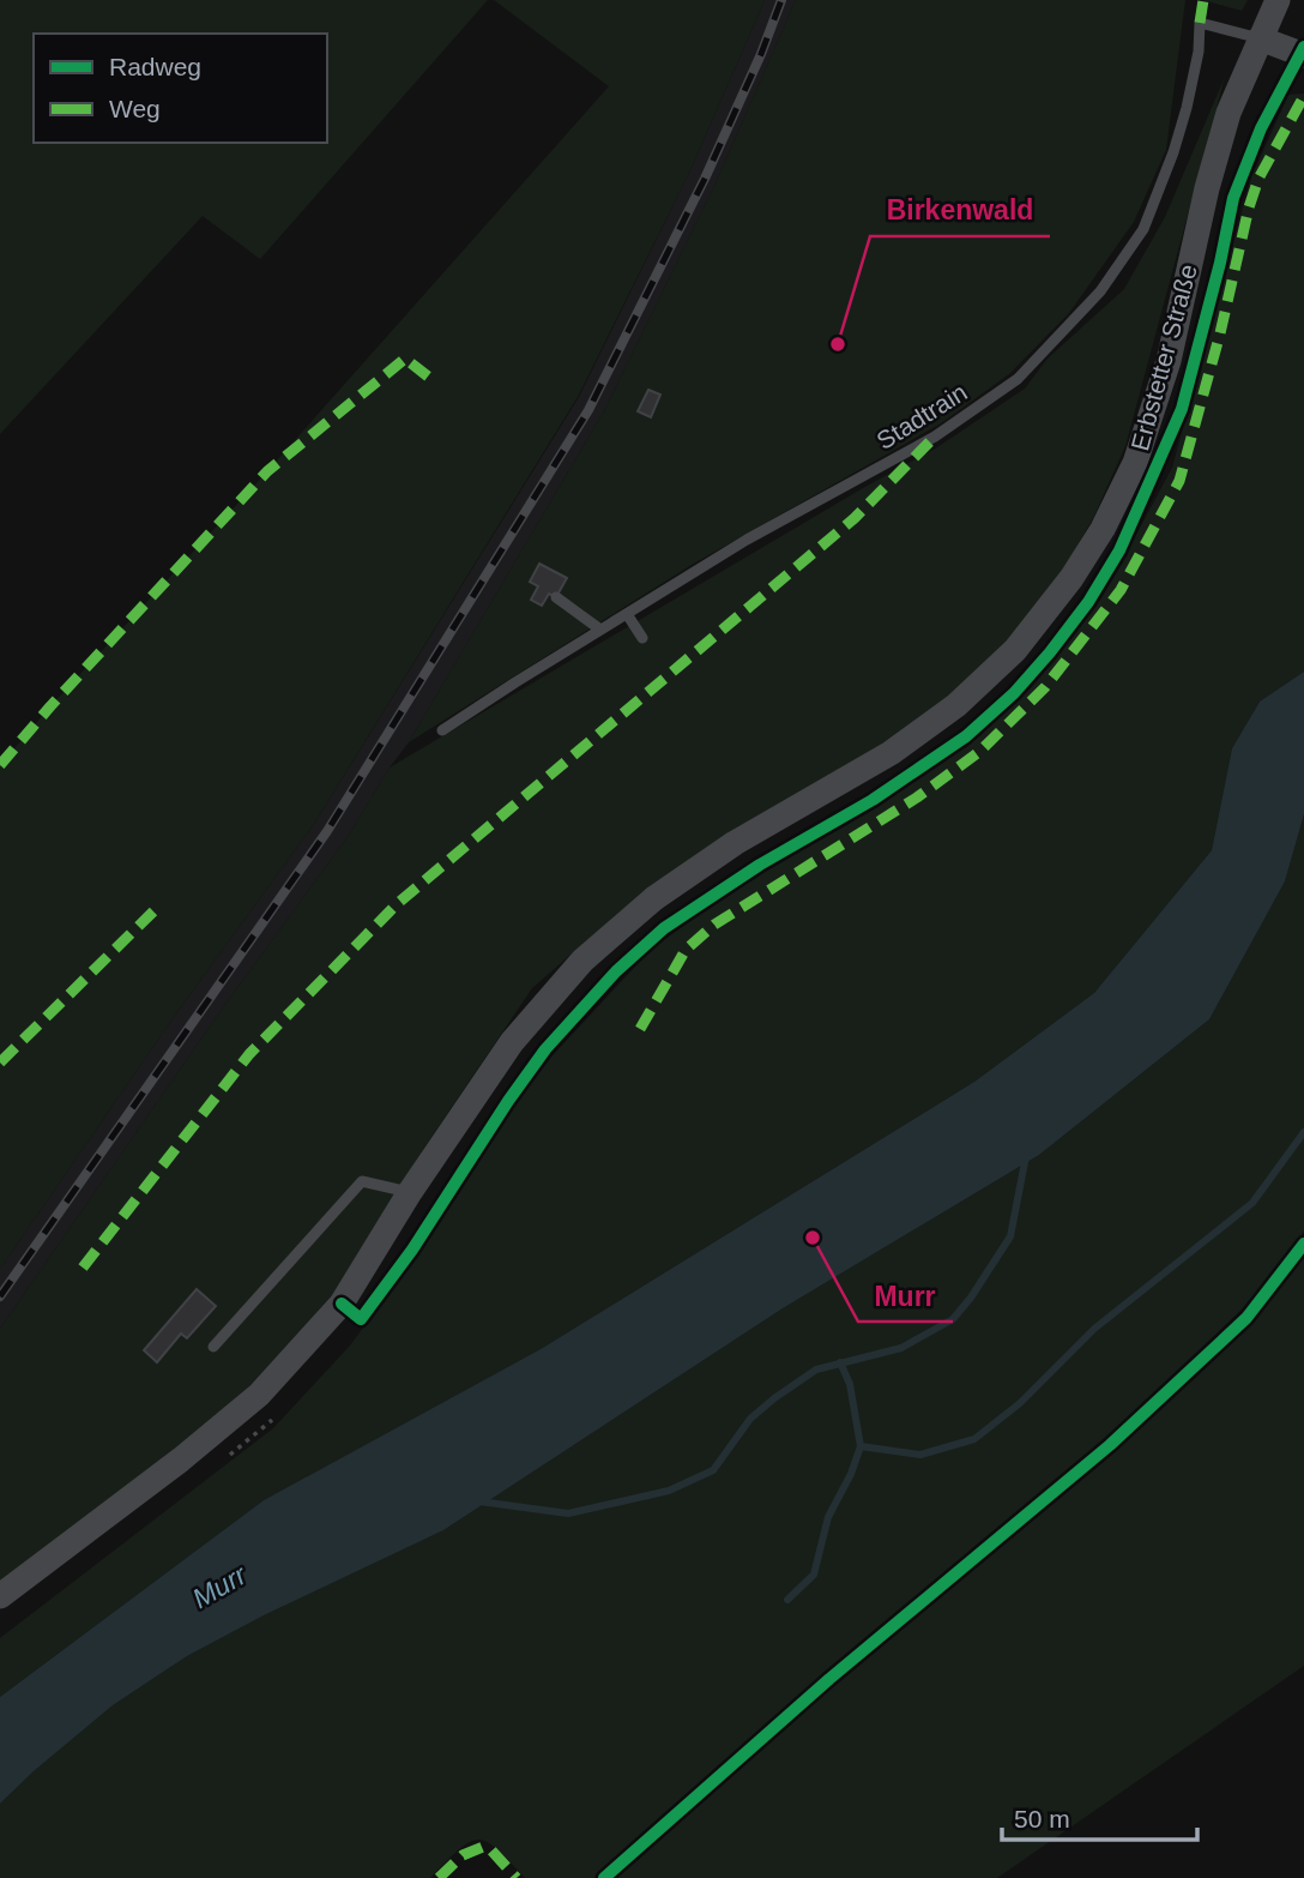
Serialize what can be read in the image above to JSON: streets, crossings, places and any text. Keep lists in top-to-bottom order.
{
  "streets": {
    "street": ["Erbstetter Straße"],
    "lane": ["Stadtrain"]
  },
  "crossings": [
    ["Erbstetter Straße", "Stadtrain"]
  ],
  "water": ["Murr"],
  "places": ["Birkenwald", "Murr"],
  "legend": ["Radweg", "Weg"],
  "scale_bar": "50 m"
}
